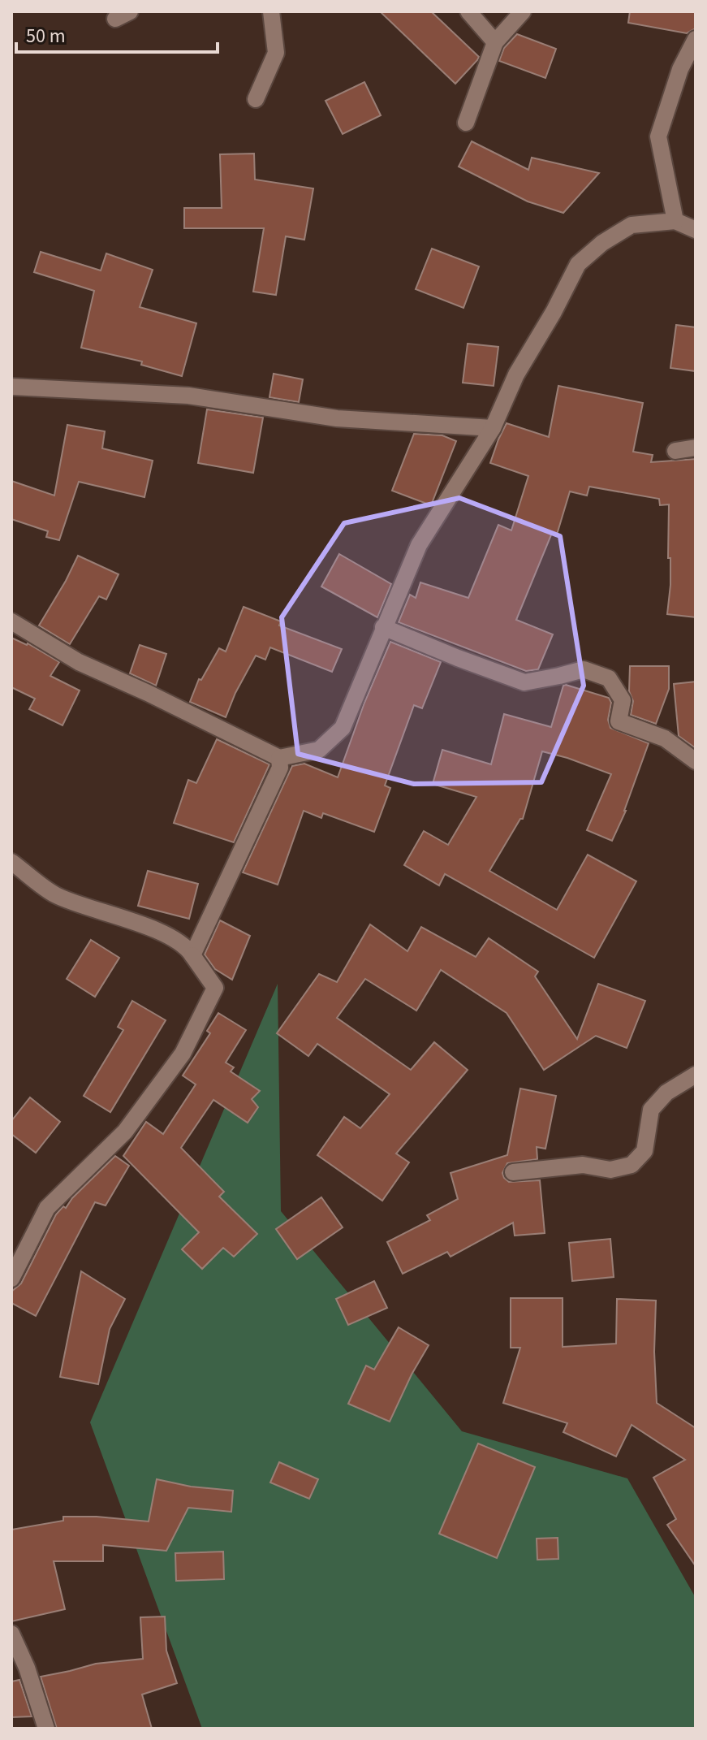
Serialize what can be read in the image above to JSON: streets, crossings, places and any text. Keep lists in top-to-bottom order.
{
  "scale_bar": "50 m"
}
